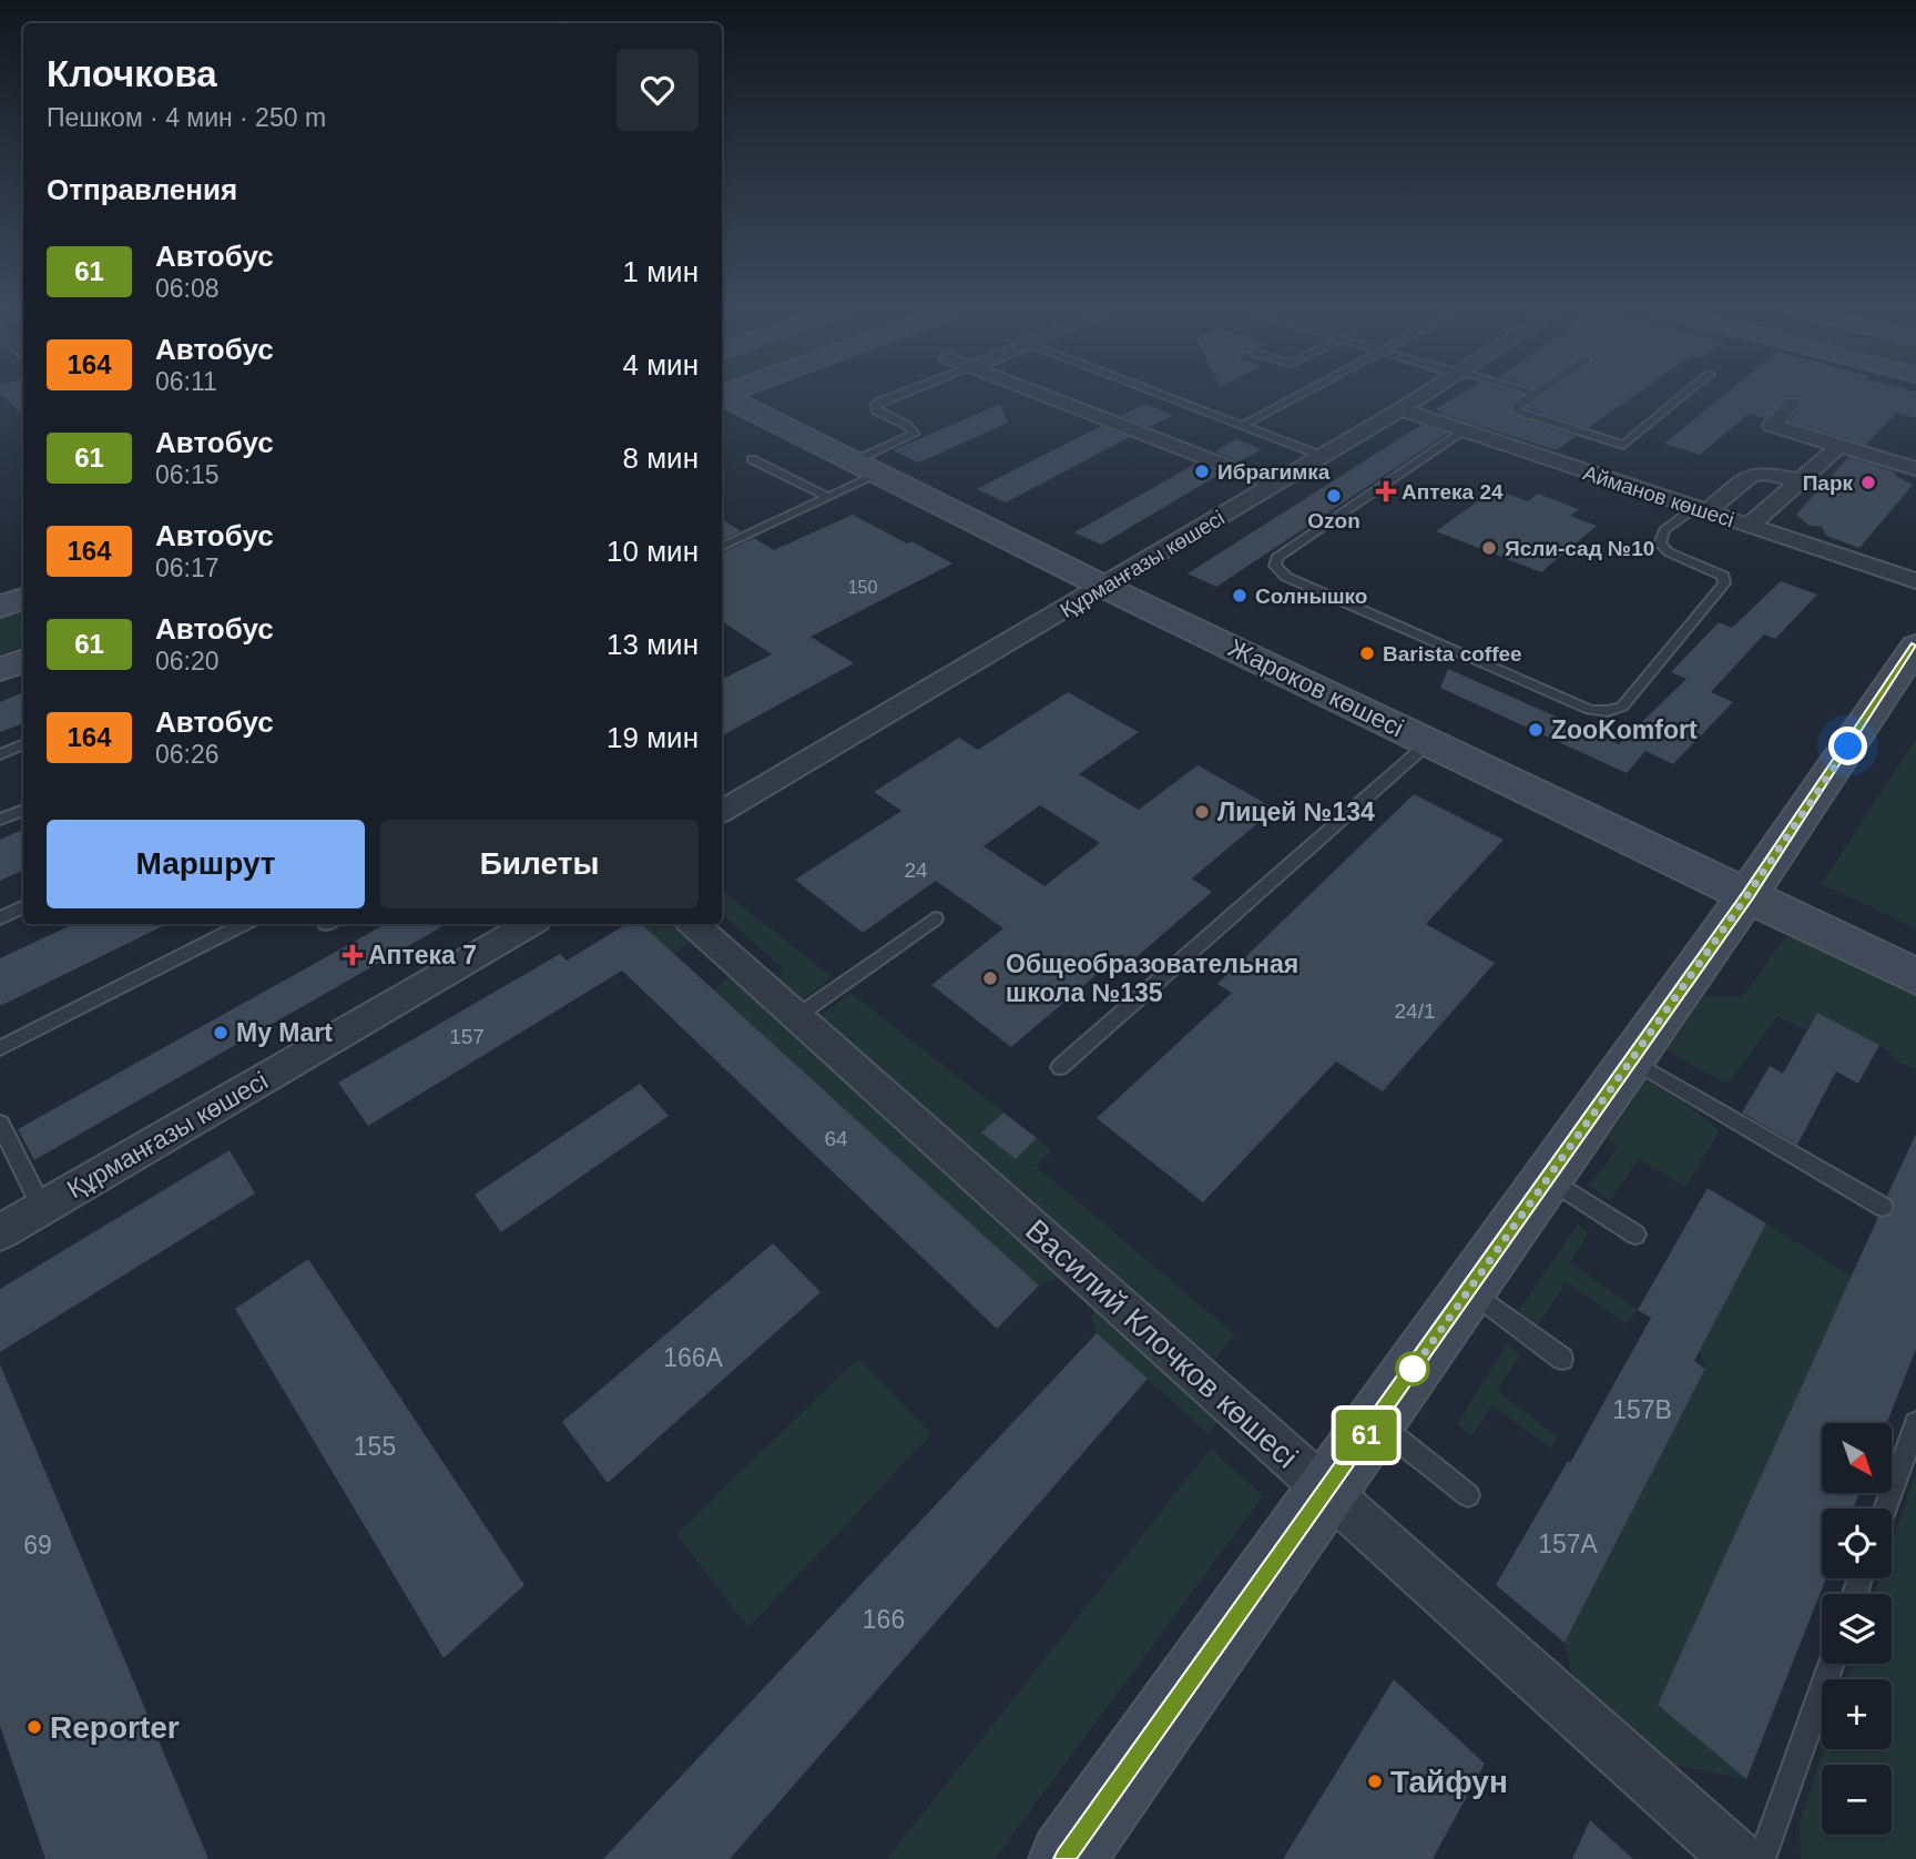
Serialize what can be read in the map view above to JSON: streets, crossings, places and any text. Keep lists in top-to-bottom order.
{
  "streets": {
    "street": [
      "Айманов көшесі",
      "Құрманғазы көшесі",
      "Жароков көшесі",
      "Василий Клочков көшесі"
    ]
  },
  "crossings": [
    ["Айманов көшесі", "Құрманғазы көшесі"],
    ["Құрманғазы көшесі", "Жароков көшесі"]
  ],
  "places": {
    "other": [
      "Ибрагимка",
      "Парк",
      "Ozon",
      "Ясли-сад №10",
      "Солнышко",
      "Barista coffee",
      "ZooKomfort",
      "Лицей №134",
      "Общеобразовательная школа №135",
      "My Mart",
      "Reporter",
      "Тайфун"
    ],
    "health": ["Аптека 24", "Аптека 7"]
  },
  "lines": ["bus line 61"],
  "house_numbers": [
    "150",
    "24",
    "24/1",
    "157",
    "64",
    "166А",
    "157В",
    "155",
    "157А",
    "69",
    "166"
  ],
  "north": "bottom right",
  "page": {
    "on_map": "61",
    "heading": [
      ["Клочкова", "Пешком · 4 мин · 250 m"],
      "Отправления"
    ],
    "list": [
      {
        "mark": "61",
        "name": "Автобус",
        "note": "06:08",
        "value": "1 мин"
      },
      {
        "mark": "164",
        "name": "Автобус",
        "note": "06:11",
        "value": "4 мин"
      },
      {
        "mark": "61",
        "name": "Автобус",
        "note": "06:15",
        "value": "8 мин"
      },
      {
        "mark": "164",
        "name": "Автобус",
        "note": "06:17",
        "value": "10 мин"
      },
      {
        "mark": "61",
        "name": "Автобус",
        "note": "06:20",
        "value": "13 мин"
      },
      {
        "mark": "164",
        "name": "Автобус",
        "note": "06:26",
        "value": "19 мин"
      }
    ],
    "buttons": ["Маршрут", "Билеты"],
    "map_buttons": ["+", "−"]
  }
}
